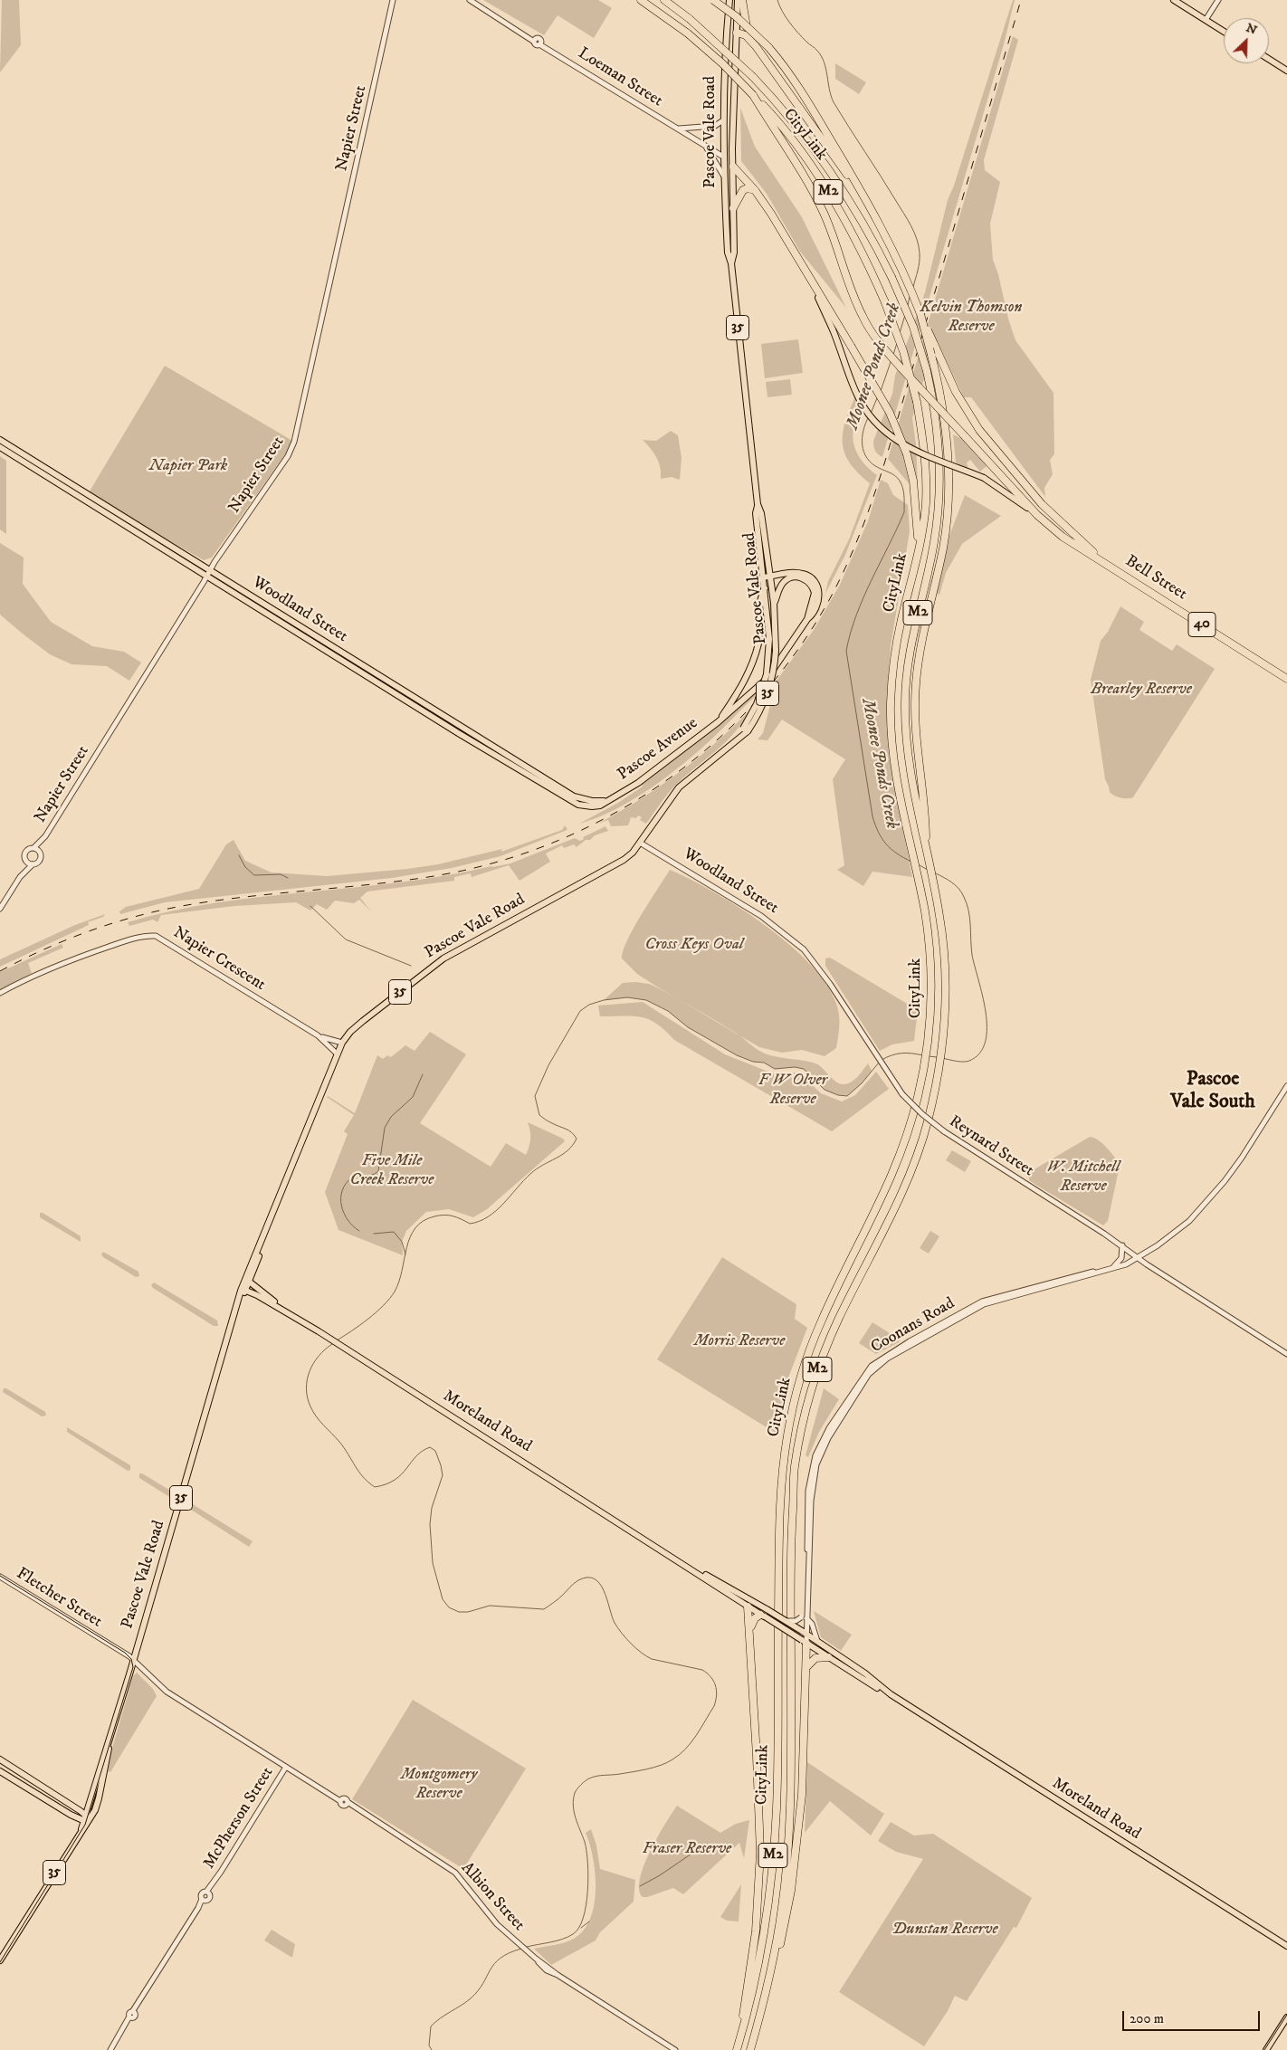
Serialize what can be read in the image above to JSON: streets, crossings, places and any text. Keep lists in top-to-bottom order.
{
  "streets": {
    "highway": [
      "CityLink",
      "M2",
      "Bell Street",
      "40"
    ],
    "main road": [
      "Pascoe Vale Road",
      "35",
      "Woodland Street",
      "Pascoe Avenue",
      "Moreland Road"
    ],
    "street": [
      "Loeman Street",
      "Napier Street",
      "Napier Crescent",
      "Reynard Street",
      "Coonans Road",
      "Fletcher Street",
      "McPherson Street",
      "Albion Street"
    ]
  },
  "crossings": [
    ["Loeman Street", "Pascoe Vale Road"],
    ["Napier Street", "Woodland Street"],
    ["Pascoe Vale Road", "Woodland Street"],
    ["Pascoe Vale Road", "Pascoe Avenue"],
    ["Pascoe Vale Road", "Napier Crescent"],
    ["Pascoe Vale Road", "Moreland Road"],
    ["Pascoe Vale Road", "Fletcher Street"],
    ["CityLink", "Bell Street"],
    ["Woodland Street", "Pascoe Avenue"],
    ["Woodland Street", "Reynard Street"],
    ["Reynard Street", "Coonans Road"],
    ["Coonans Road", "Moreland Road"],
    ["Fletcher Street", "McPherson Street"],
    ["Fletcher Street", "Albion Street"],
    ["McPherson Street", "Albion Street"]
  ],
  "districts": ["Pascoe Vale South"],
  "water": ["Moonee Ponds Creek"],
  "parks": [
    "Kelvin Thomson Reserve",
    "Napier Park",
    "Brearley Reserve",
    "Cross Keys Oval",
    "F W Olver Reserve",
    "Five Mile Creek Reserve",
    "W. Mitchell Reserve",
    "Morris Reserve",
    "Montgomery Reserve",
    "Fraser Reserve",
    "Dunstan Reserve"
  ],
  "scale_bar": "200 m",
  "north": "top right"
}
